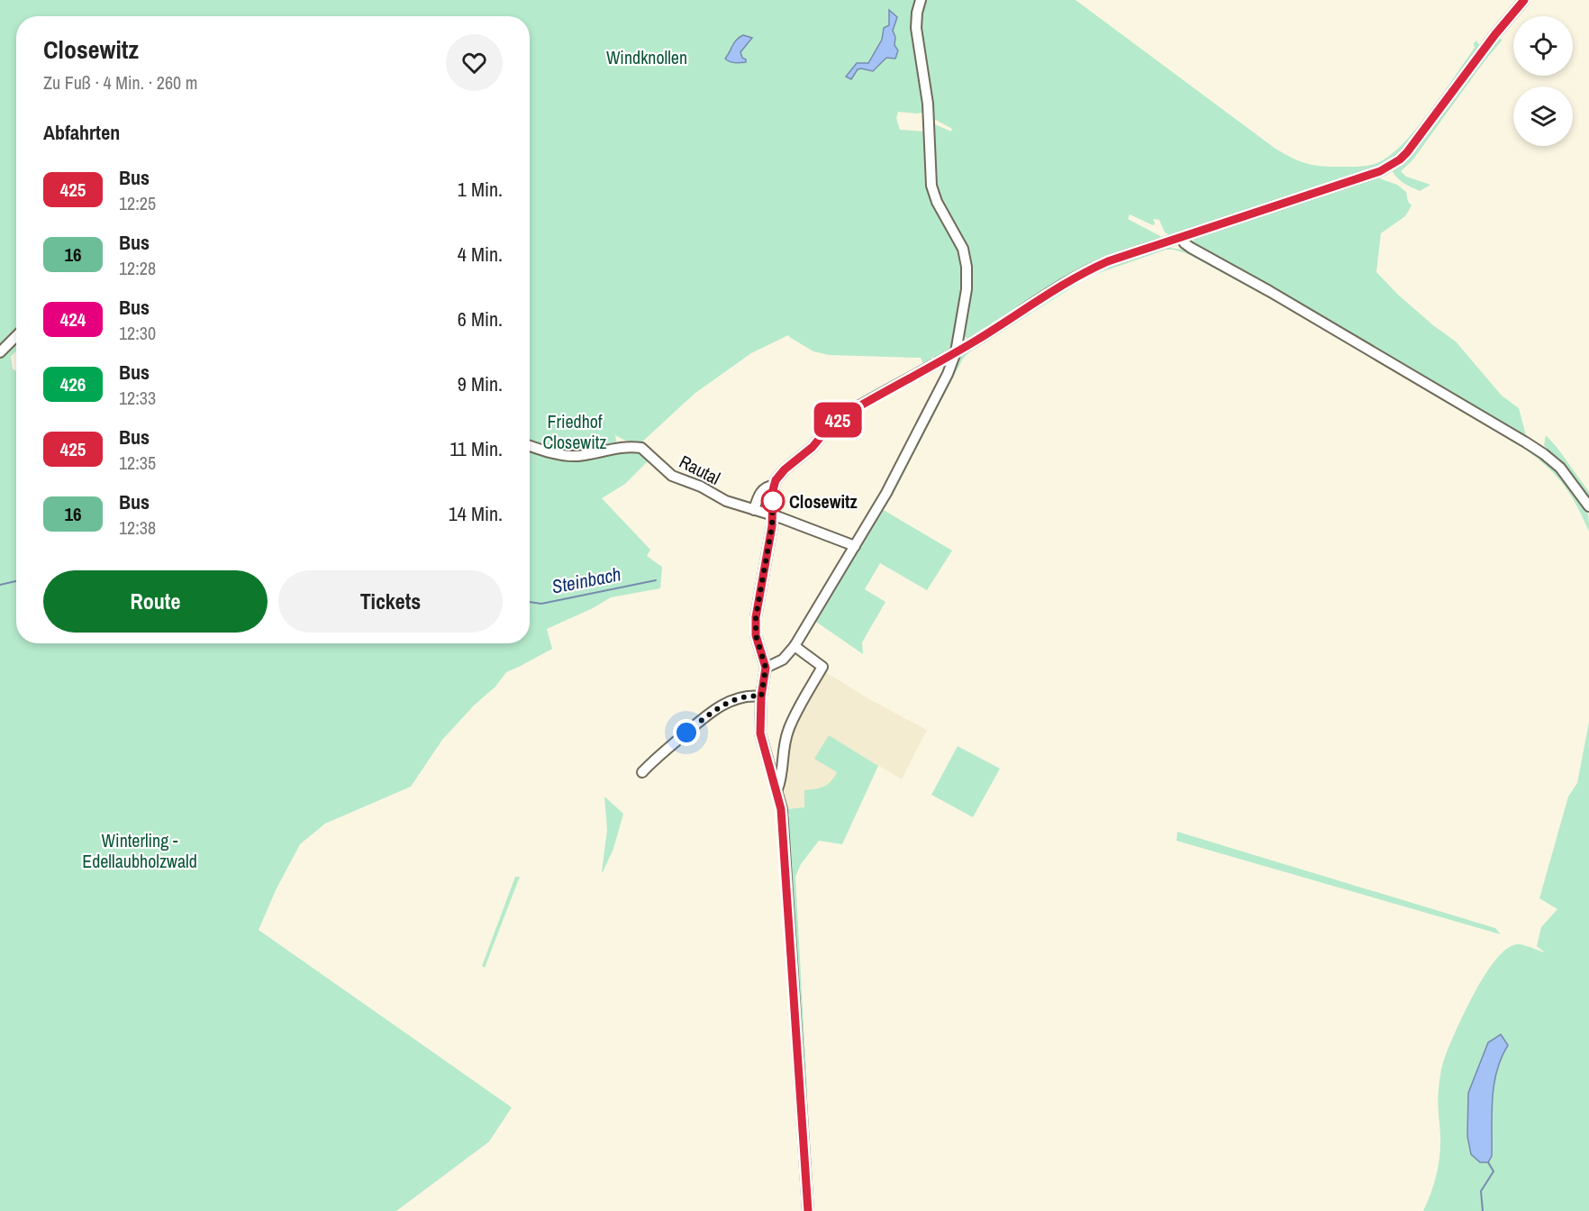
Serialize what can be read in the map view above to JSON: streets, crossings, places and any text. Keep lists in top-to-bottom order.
{
  "streets": {
    "street": ["Rautal"]
  },
  "water": ["Steinbach"],
  "parks": ["Windknollen", "Friedhof Closewitz", "Winterling - Edellaubholzwald"],
  "places": ["Closewitz"],
  "lines": ["bus line 425"],
  "page": {
    "on_map": "425",
    "heading": [
      ["Closewitz", "Zu Fuß · 4 Min. · 260 m"],
      "Abfahrten"
    ],
    "list": [
      {
        "mark": "425",
        "name": "Bus",
        "note": "12:25",
        "value": "1 Min."
      },
      {
        "mark": "16",
        "name": "Bus",
        "note": "12:28",
        "value": "4 Min."
      },
      {
        "mark": "424",
        "name": "Bus",
        "note": "12:30",
        "value": "6 Min."
      },
      {
        "mark": "426",
        "name": "Bus",
        "note": "12:33",
        "value": "9 Min."
      },
      {
        "mark": "425",
        "name": "Bus",
        "note": "12:35",
        "value": "11 Min."
      },
      {
        "mark": "16",
        "name": "Bus",
        "note": "12:38",
        "value": "14 Min."
      }
    ],
    "buttons": ["Route", "Tickets"]
  }
}
